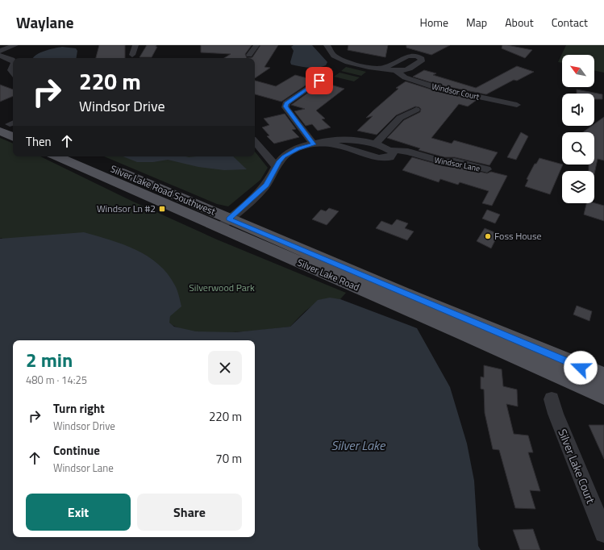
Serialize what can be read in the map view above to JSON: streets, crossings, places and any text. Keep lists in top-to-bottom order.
{
  "streets": {
    "main road": ["Silver Lake Road Southwest", "Silver Lake Road"],
    "street": ["Windsor Court", "Windsor Lane", "Silver Lake Court"]
  },
  "crossings": [
    ["Windsor Lane", "Silver Lake Road Southwest"],
    ["Windsor Lane", "Silver Lake Road"],
    ["Silver Lake Road Southwest", "Silver Lake Road"]
  ],
  "water": ["Silver Lake"],
  "parks": ["Silverwood Park"],
  "places": {
    "transit": ["Windsor Ln #2"],
    "other": ["Foss House"]
  },
  "north": "top left",
  "page": {
    "header": "Waylane",
    "nav": [
      "Home",
      "Map",
      "About",
      "Contact"
    ],
    "turn": ["220 m", "Windsor Drive"],
    "then": "Then",
    "heading": ["2 min", "480 m · 14:25"],
    "list": [
      {
        "name": "Turn right",
        "note": "Windsor Drive",
        "value": "220 m"
      },
      {
        "name": "Continue",
        "note": "Windsor Lane",
        "value": "70 m"
      }
    ],
    "buttons": ["Exit", "Share"]
  }
}
